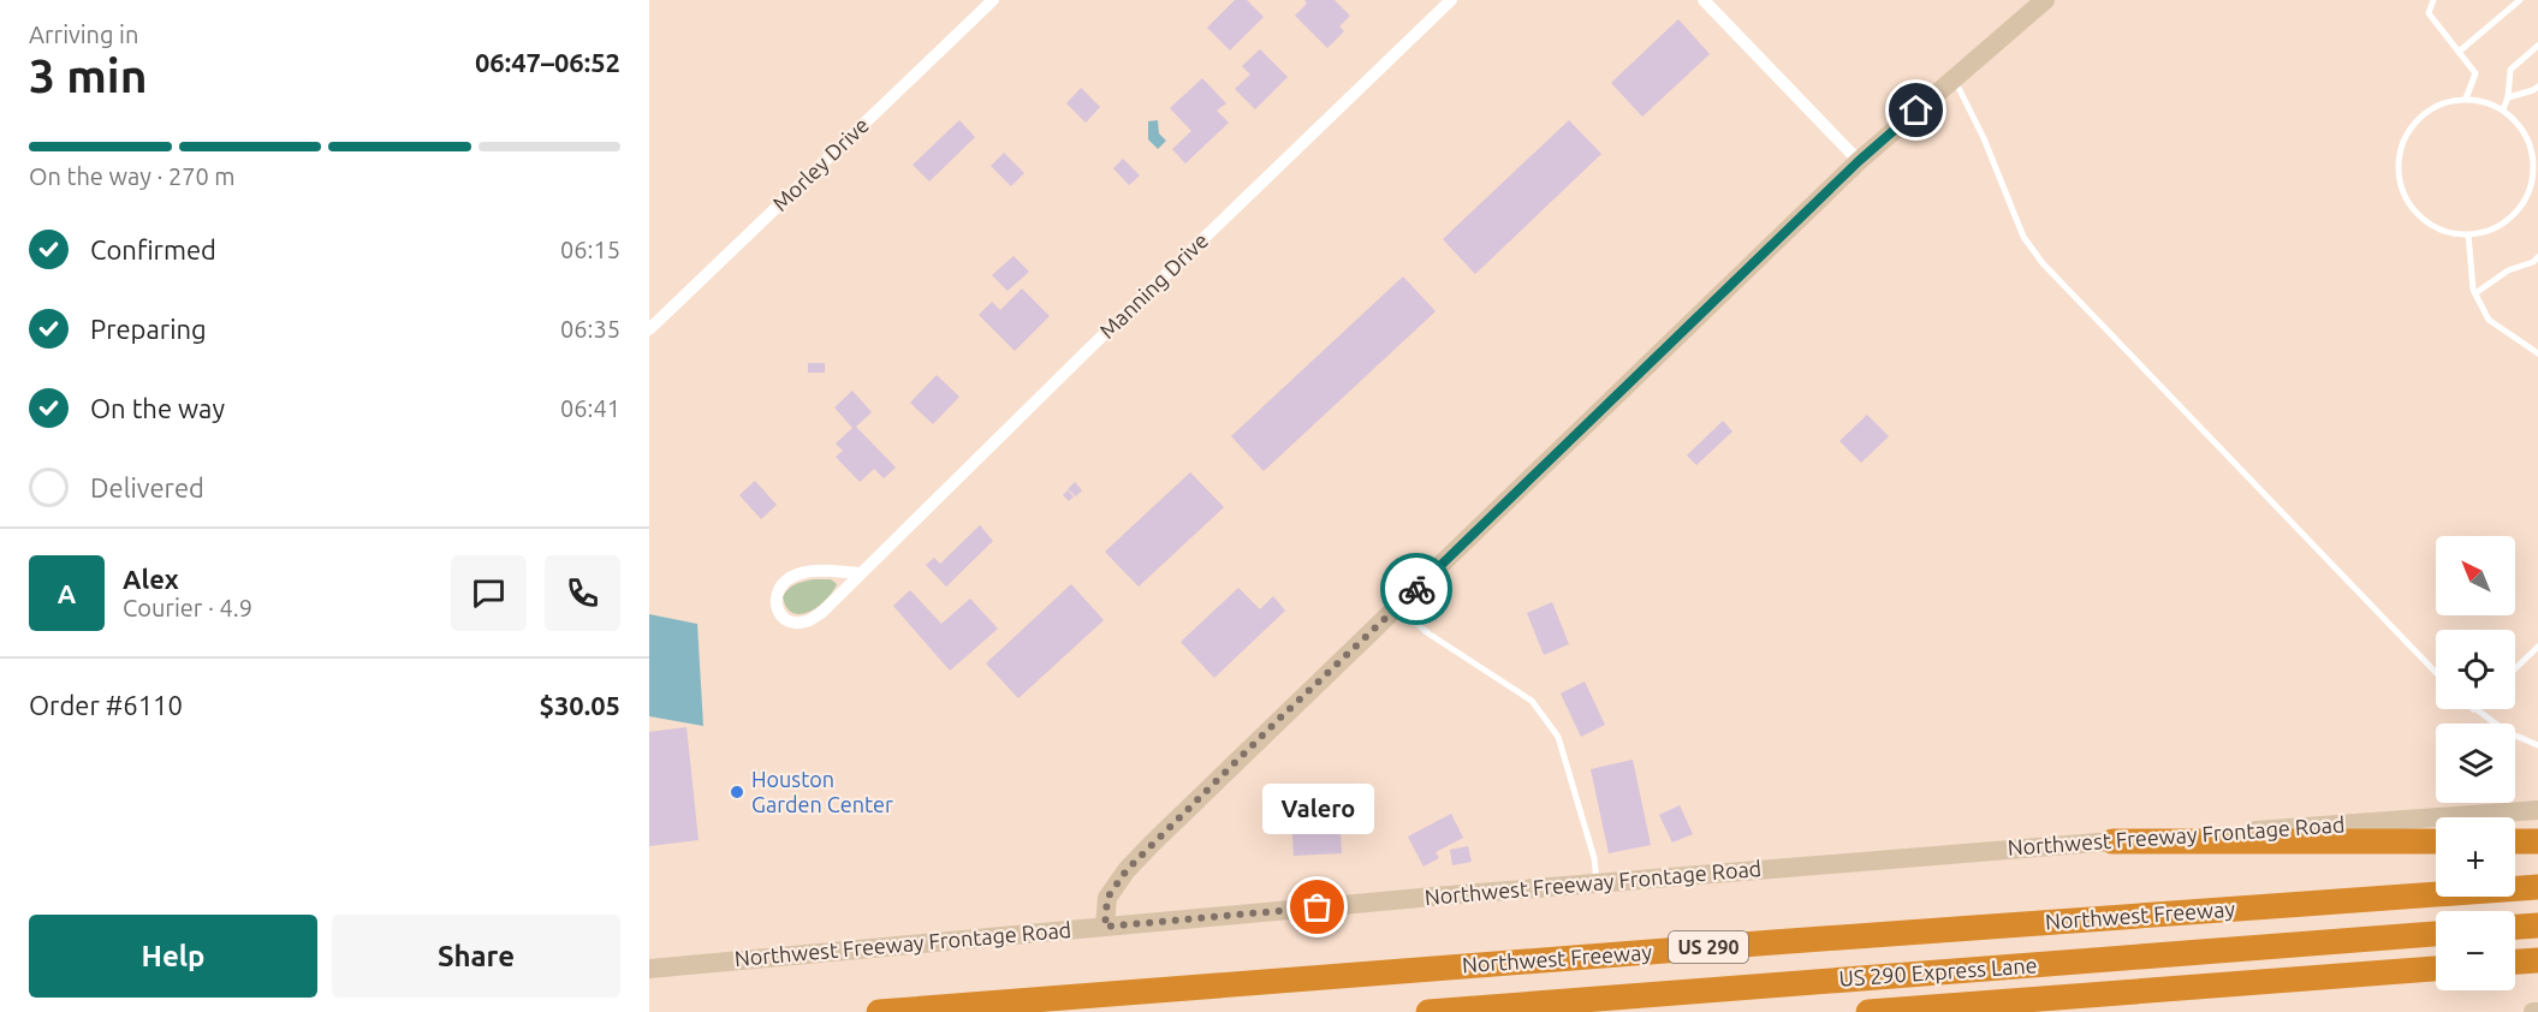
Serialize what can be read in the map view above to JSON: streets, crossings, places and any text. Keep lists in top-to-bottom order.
{
  "streets": {
    "highway": ["Northwest Freeway", "US 290", "US 290 Express Lane"],
    "main road": ["Northwest Freeway Frontage Road"],
    "street": ["Morley Drive", "Manning Drive"]
  },
  "places": ["Houston Garden Center", "Valero"],
  "north": "top left",
  "page": {
    "heading": ["3 min", "Arriving in", "06:47–06:52"],
    "panel": [
      "Alex",
      "Courier · 4.9",
      "Order #6110",
      "$30.05"
    ],
    "bar": "On the way · 270 m",
    "list": [
      ["Confirmed", "06:15"],
      ["Preparing", "06:35"],
      ["On the way", "06:41"],
      "Delivered"
    ],
    "map_buttons": ["+", "−"],
    "round": "A",
    "bubble": "Valero",
    "buttons": ["Help", "Share"]
  }
}
